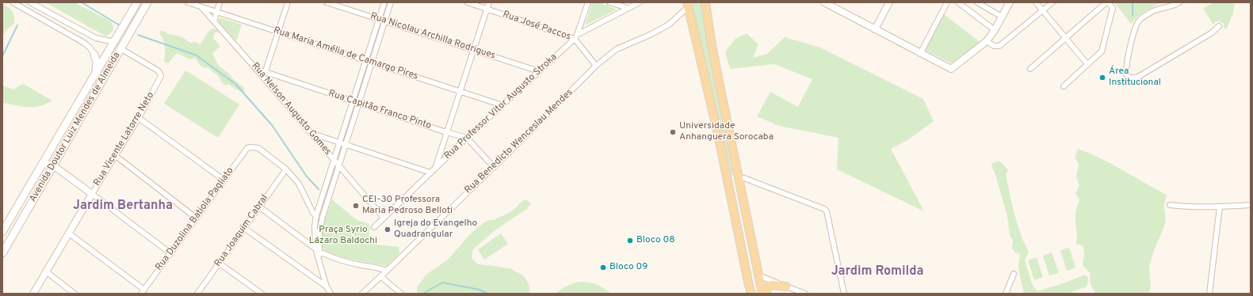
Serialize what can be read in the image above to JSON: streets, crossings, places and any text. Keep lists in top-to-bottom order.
{
  "streets": {
    "main road": ["Avenida Doutor Luiz Mendes de Almeida"],
    "street": [
      "Rua José Paccos",
      "Rua Nicolau Archilla Rodrigues",
      "Rua Maria Amélia de Camargo Pires",
      "Rua Professor Vitor Augusto Stroka",
      "Rua Nelson Augusto Gomes",
      "Rua Capitão Franco Pinto",
      "Rua Vicente Latorre Neto",
      "Rua Benedicto Wenceslau Mendes",
      "Rua Duzolina Batiola Pagliato",
      "Rua Joaquim Cabral"
    ]
  },
  "crossings": [
    ["Rua José Paccos", "Rua Professor Vitor Augusto Stroka"],
    ["Rua José Paccos", "Rua Benedicto Wenceslau Mendes"],
    ["Rua Nicolau Archilla Rodrigues", "Rua Professor Vitor Augusto Stroka"],
    ["Rua Maria Amélia de Camargo Pires", "Rua Professor Vitor Augusto Stroka"],
    ["Rua Maria Amélia de Camargo Pires", "Rua Nelson Augusto Gomes"],
    ["Rua Professor Vitor Augusto Stroka", "Rua Nelson Augusto Gomes"],
    ["Rua Professor Vitor Augusto Stroka", "Rua Capitão Franco Pinto"],
    ["Rua Nelson Augusto Gomes", "Rua Capitão Franco Pinto"],
    ["Avenida Doutor Luiz Mendes de Almeida", "Rua Vicente Latorre Neto"],
    ["Rua Duzolina Batiola Pagliato", "Rua Joaquim Cabral"]
  ],
  "districts": ["Jardim Bertanha", "Jardim Romilda"],
  "parks": ["Praça Syrio Lázaro Baldochi"],
  "places": [
    "Área Institucional",
    "Universidade Anhanguera Sorocaba",
    "CEI-30 Professora Maria Pedroso Belloti",
    "Igreja do Evangelho Quadrangular",
    "Bloco 08",
    "Bloco 09"
  ]
}
